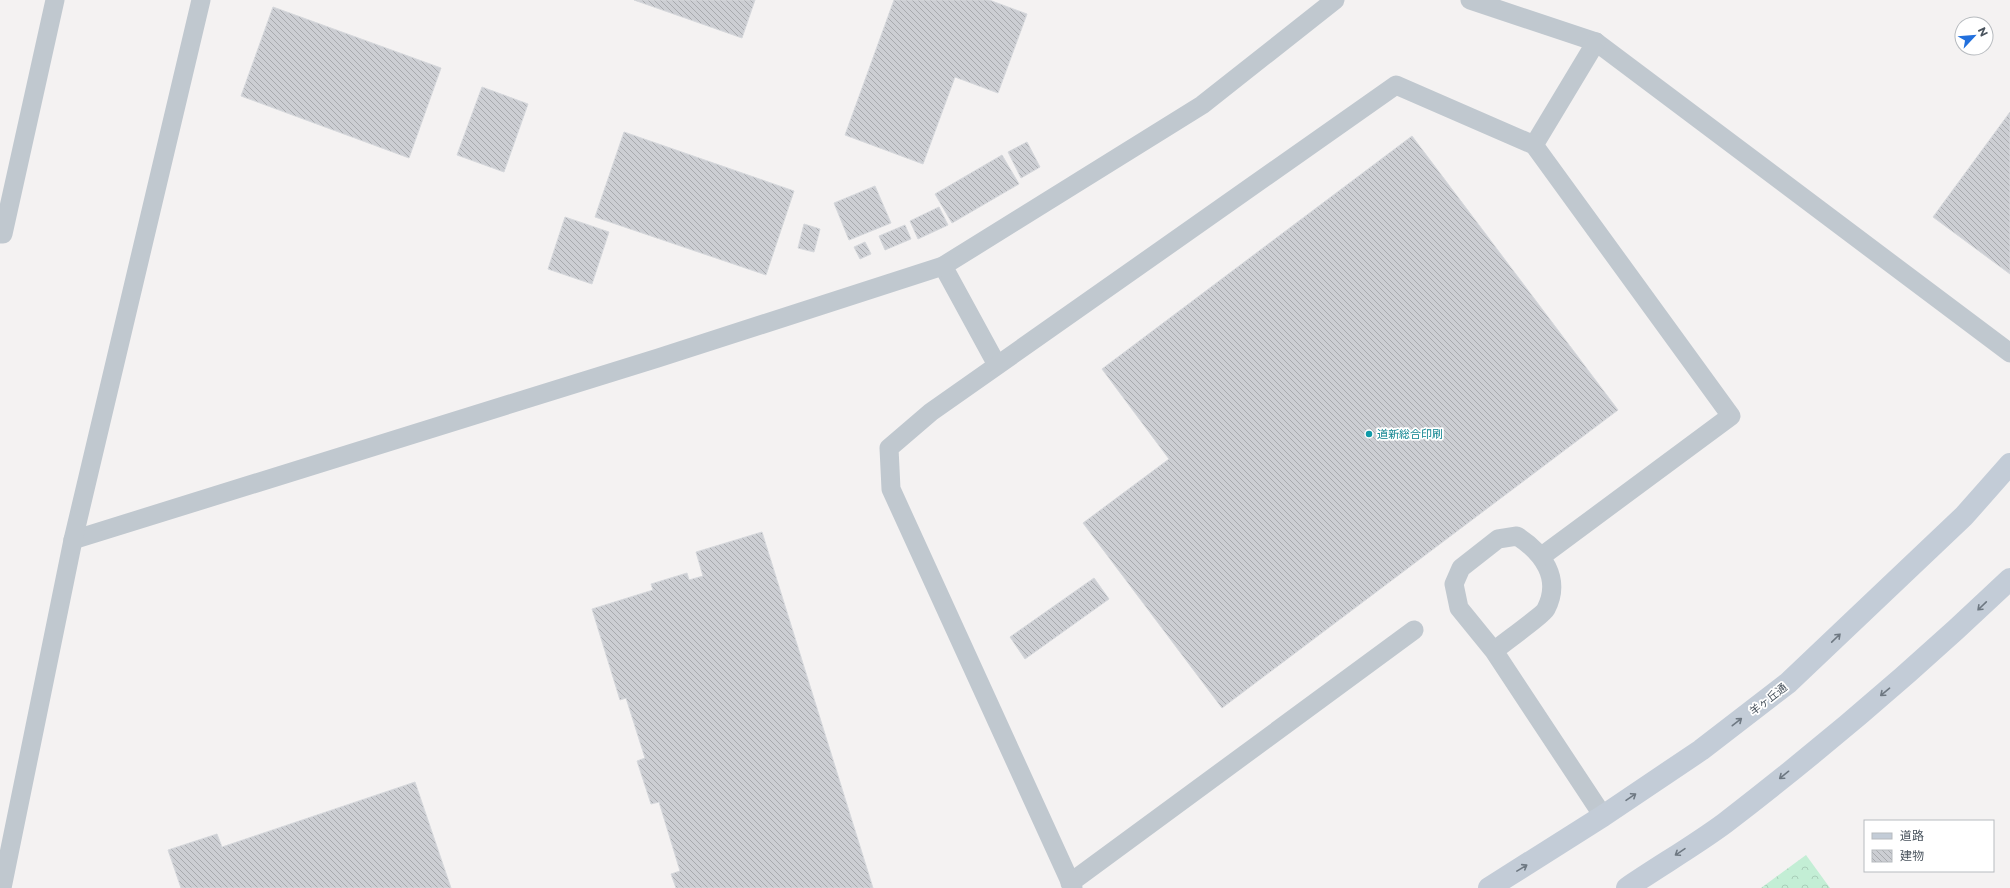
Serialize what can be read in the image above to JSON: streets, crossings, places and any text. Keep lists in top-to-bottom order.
{
  "streets": {
    "main road": ["羊ヶ丘通"]
  },
  "places": ["道新総合印刷"],
  "legend": ["道路", "建物"],
  "north": "top right"
}
